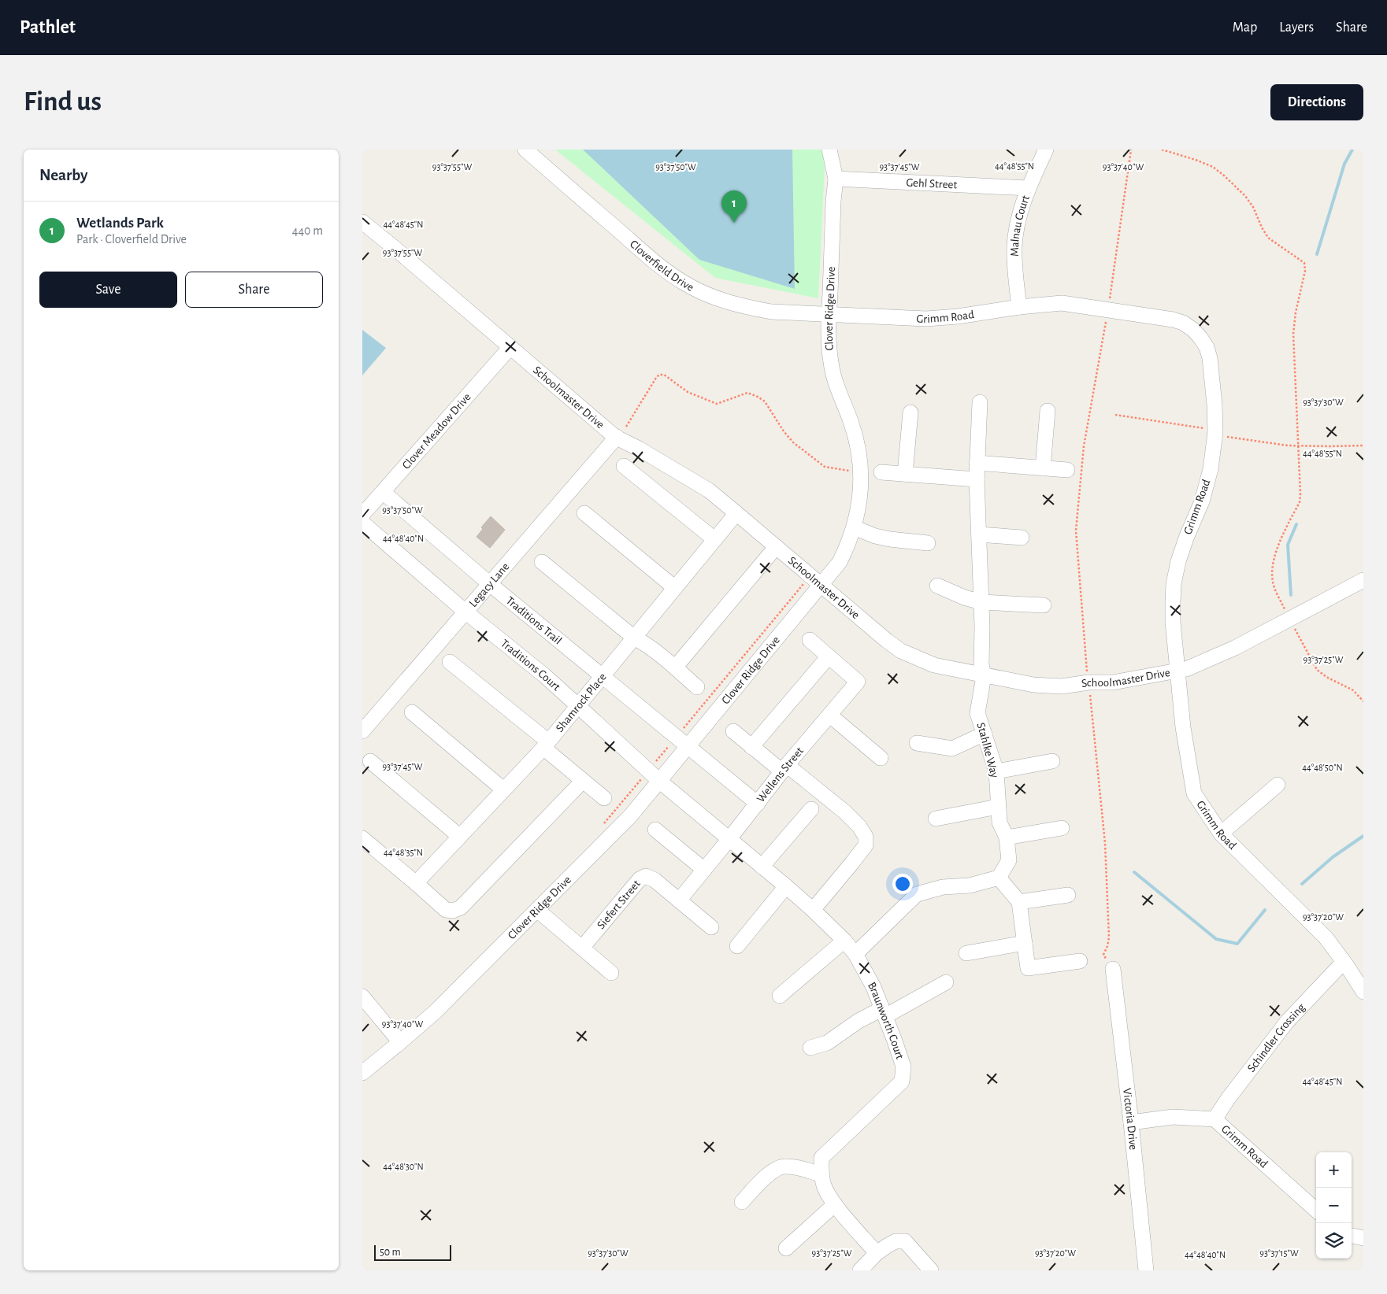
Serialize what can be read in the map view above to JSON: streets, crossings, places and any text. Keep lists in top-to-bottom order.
{
  "streets": {
    "street": [
      "Gehl Street",
      "Malnau Court",
      "Cloverfield Drive",
      "Clover Ridge Drive",
      "Grimm Road",
      "Schoolmaster Drive",
      "Clover Meadow Drive",
      "Legacy Lane",
      "Traditions Trail",
      "Traditions Court",
      "Shamrock Place",
      "Stahlke Way",
      "Wellens Street",
      "Siefert Street",
      "Braunworth Court",
      "Schindler Crossing",
      "Victoria Drive"
    ]
  },
  "crossings": [
    ["Gehl Street", "Malnau Court"],
    ["Gehl Street", "Clover Ridge Drive"],
    ["Malnau Court", "Grimm Road"],
    ["Cloverfield Drive", "Clover Ridge Drive"],
    ["Cloverfield Drive", "Grimm Road"],
    ["Clover Ridge Drive", "Grimm Road"],
    ["Clover Ridge Drive", "Schoolmaster Drive"],
    ["Clover Ridge Drive", "Traditions Trail"],
    ["Clover Ridge Drive", "Traditions Court"],
    ["Clover Ridge Drive", "Braunworth Court"],
    ["Grimm Road", "Schoolmaster Drive"],
    ["Grimm Road", "Schindler Crossing"],
    ["Grimm Road", "Victoria Drive"],
    ["Schoolmaster Drive", "Clover Meadow Drive"],
    ["Schoolmaster Drive", "Legacy Lane"],
    ["Schoolmaster Drive", "Shamrock Place"],
    ["Schoolmaster Drive", "Stahlke Way"],
    ["Clover Meadow Drive", "Traditions Trail"],
    ["Legacy Lane", "Traditions Trail"],
    ["Legacy Lane", "Traditions Court"],
    ["Traditions Trail", "Shamrock Place"],
    ["Traditions Court", "Shamrock Place"],
    ["Traditions Court", "Braunworth Court"],
    ["Wellens Street", "Braunworth Court"]
  ],
  "scale_bar": "50 m",
  "page": {
    "header": "Pathlet",
    "nav": ["Map", "Layers", "Share"],
    "buttons": [
      "Directions",
      ["Save", "Share"]
    ],
    "title": "Find us",
    "heading": "Nearby",
    "pins": "1",
    "list": [
      {
        "mark": "1",
        "name": "Wetlands Park",
        "note": "Park · Cloverfield Drive",
        "value": "440 m"
      }
    ],
    "map_buttons": ["+", "−"],
    "scale": "50 m"
  },
  "coordinates": [
    "44°48'55\"N",
    "93°37'55\"W",
    "93°37'50\"W",
    "93°37'40\"W",
    "93°37'45\"W",
    "44°48'45\"N",
    "93°37'30\"W",
    "44°48'40\"N",
    "93°37'25\"W",
    "44°48'50\"N",
    "44°48'35\"N",
    "93°37'20\"W",
    "44°48'30\"N",
    "93°37'15\"W"
  ]
}
